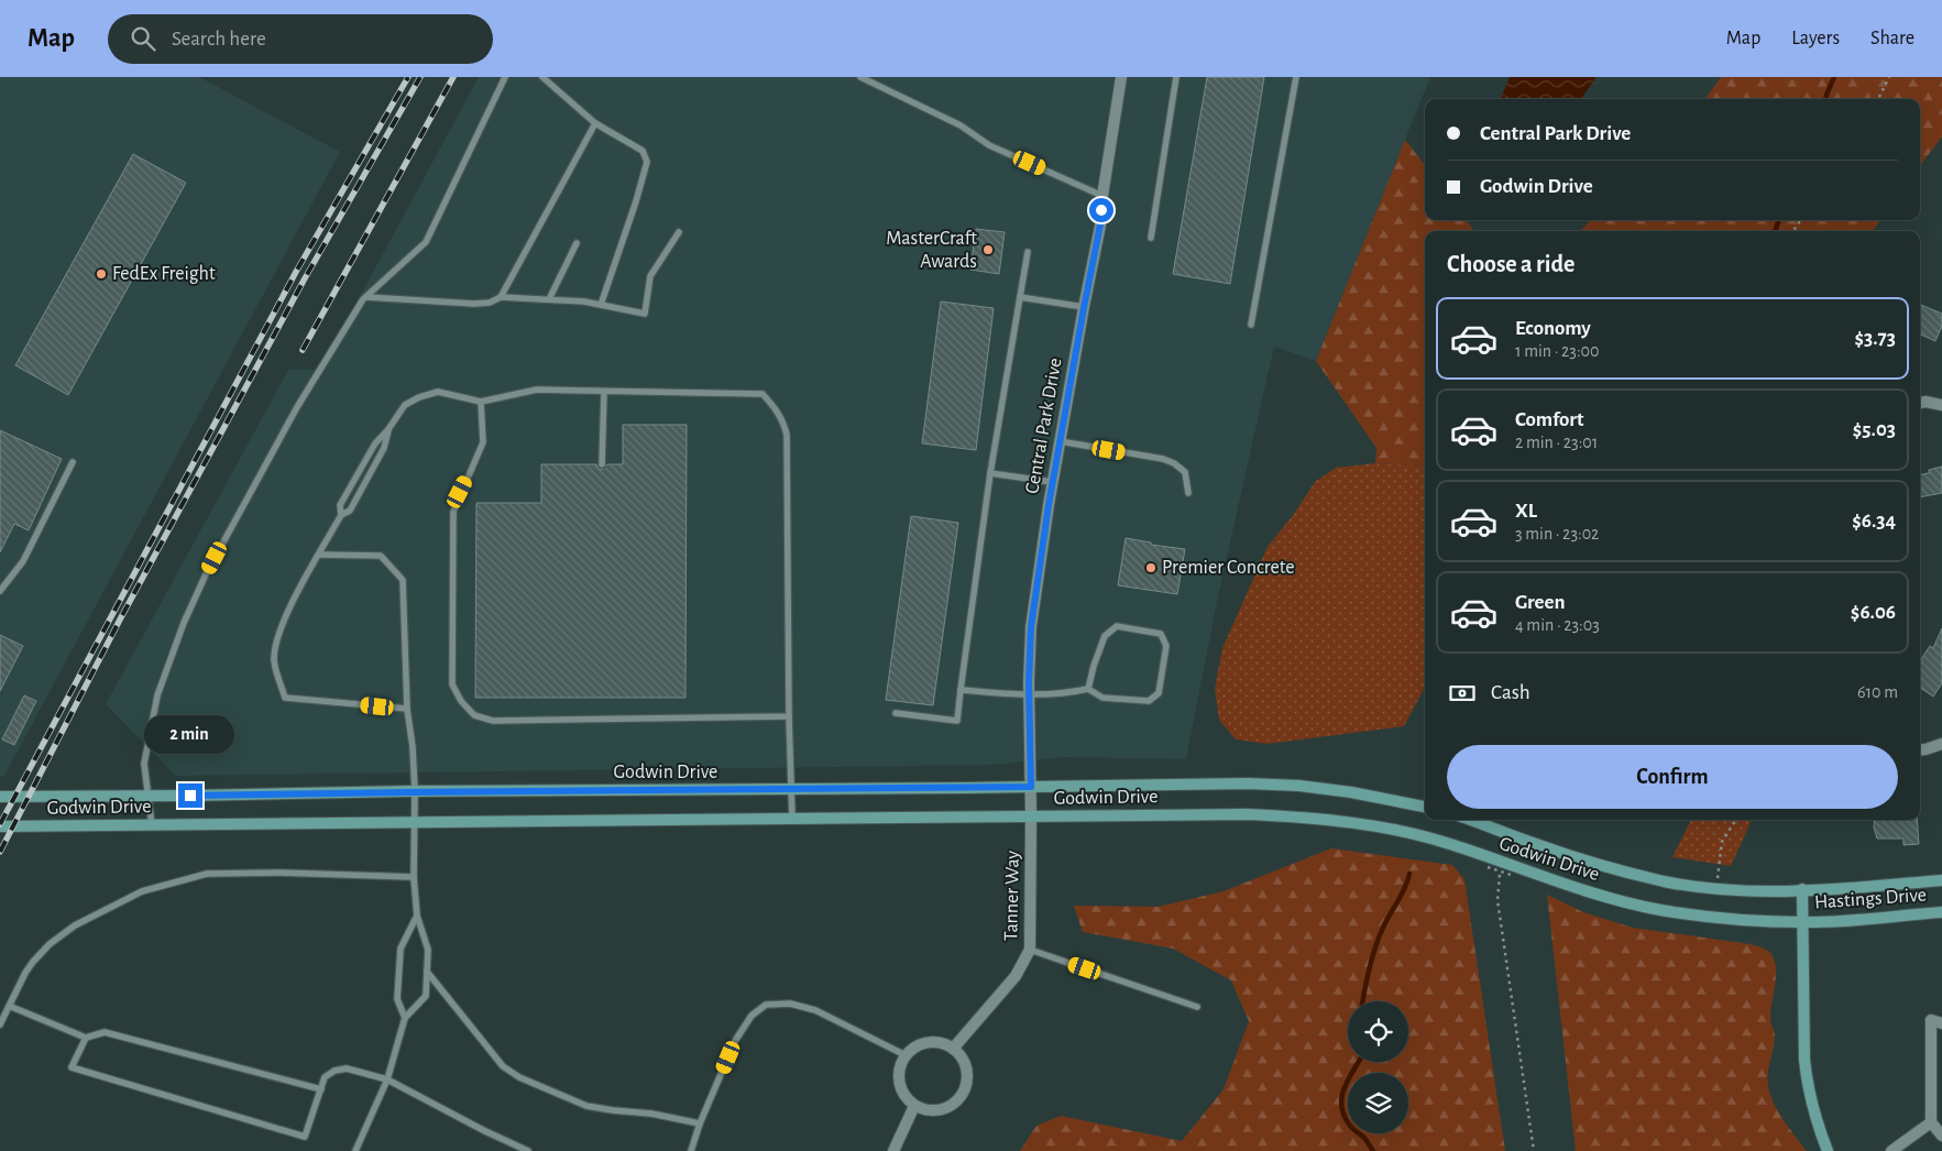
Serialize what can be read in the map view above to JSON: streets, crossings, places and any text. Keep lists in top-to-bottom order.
{
  "streets": {
    "street": [
      "Central Park Drive",
      "Godwin Drive",
      "Tanner Way",
      "Hastings Drive"
    ]
  },
  "crossings": [
    ["Central Park Drive", "Godwin Drive"],
    ["Central Park Drive", "Tanner Way"],
    ["Godwin Drive", "Tanner Way"],
    ["Godwin Drive", "Hastings Drive"]
  ],
  "places": ["MasterCraft Awards", "FedEx Freight", "Premier Concrete"],
  "page": {
    "header": "Map",
    "search": "Search here",
    "nav": ["Map", "Layers", "Share"],
    "banner": ["Central Park Drive", "Godwin Drive"],
    "heading": "Choose a ride",
    "list": [
      {
        "name": "Economy",
        "note": "1 min · 23:00",
        "value": "$3.73"
      },
      {
        "name": "Comfort",
        "note": "2 min · 23:01",
        "value": "$5.03"
      },
      {
        "name": "XL",
        "note": "3 min · 23:02",
        "value": "$6.34"
      },
      {
        "name": "Green",
        "note": "4 min · 23:03",
        "value": "$6.06"
      }
    ],
    "pay": ["Cash", "610 m"],
    "bubble": "2 min",
    "buttons": "Confirm"
  }
}
